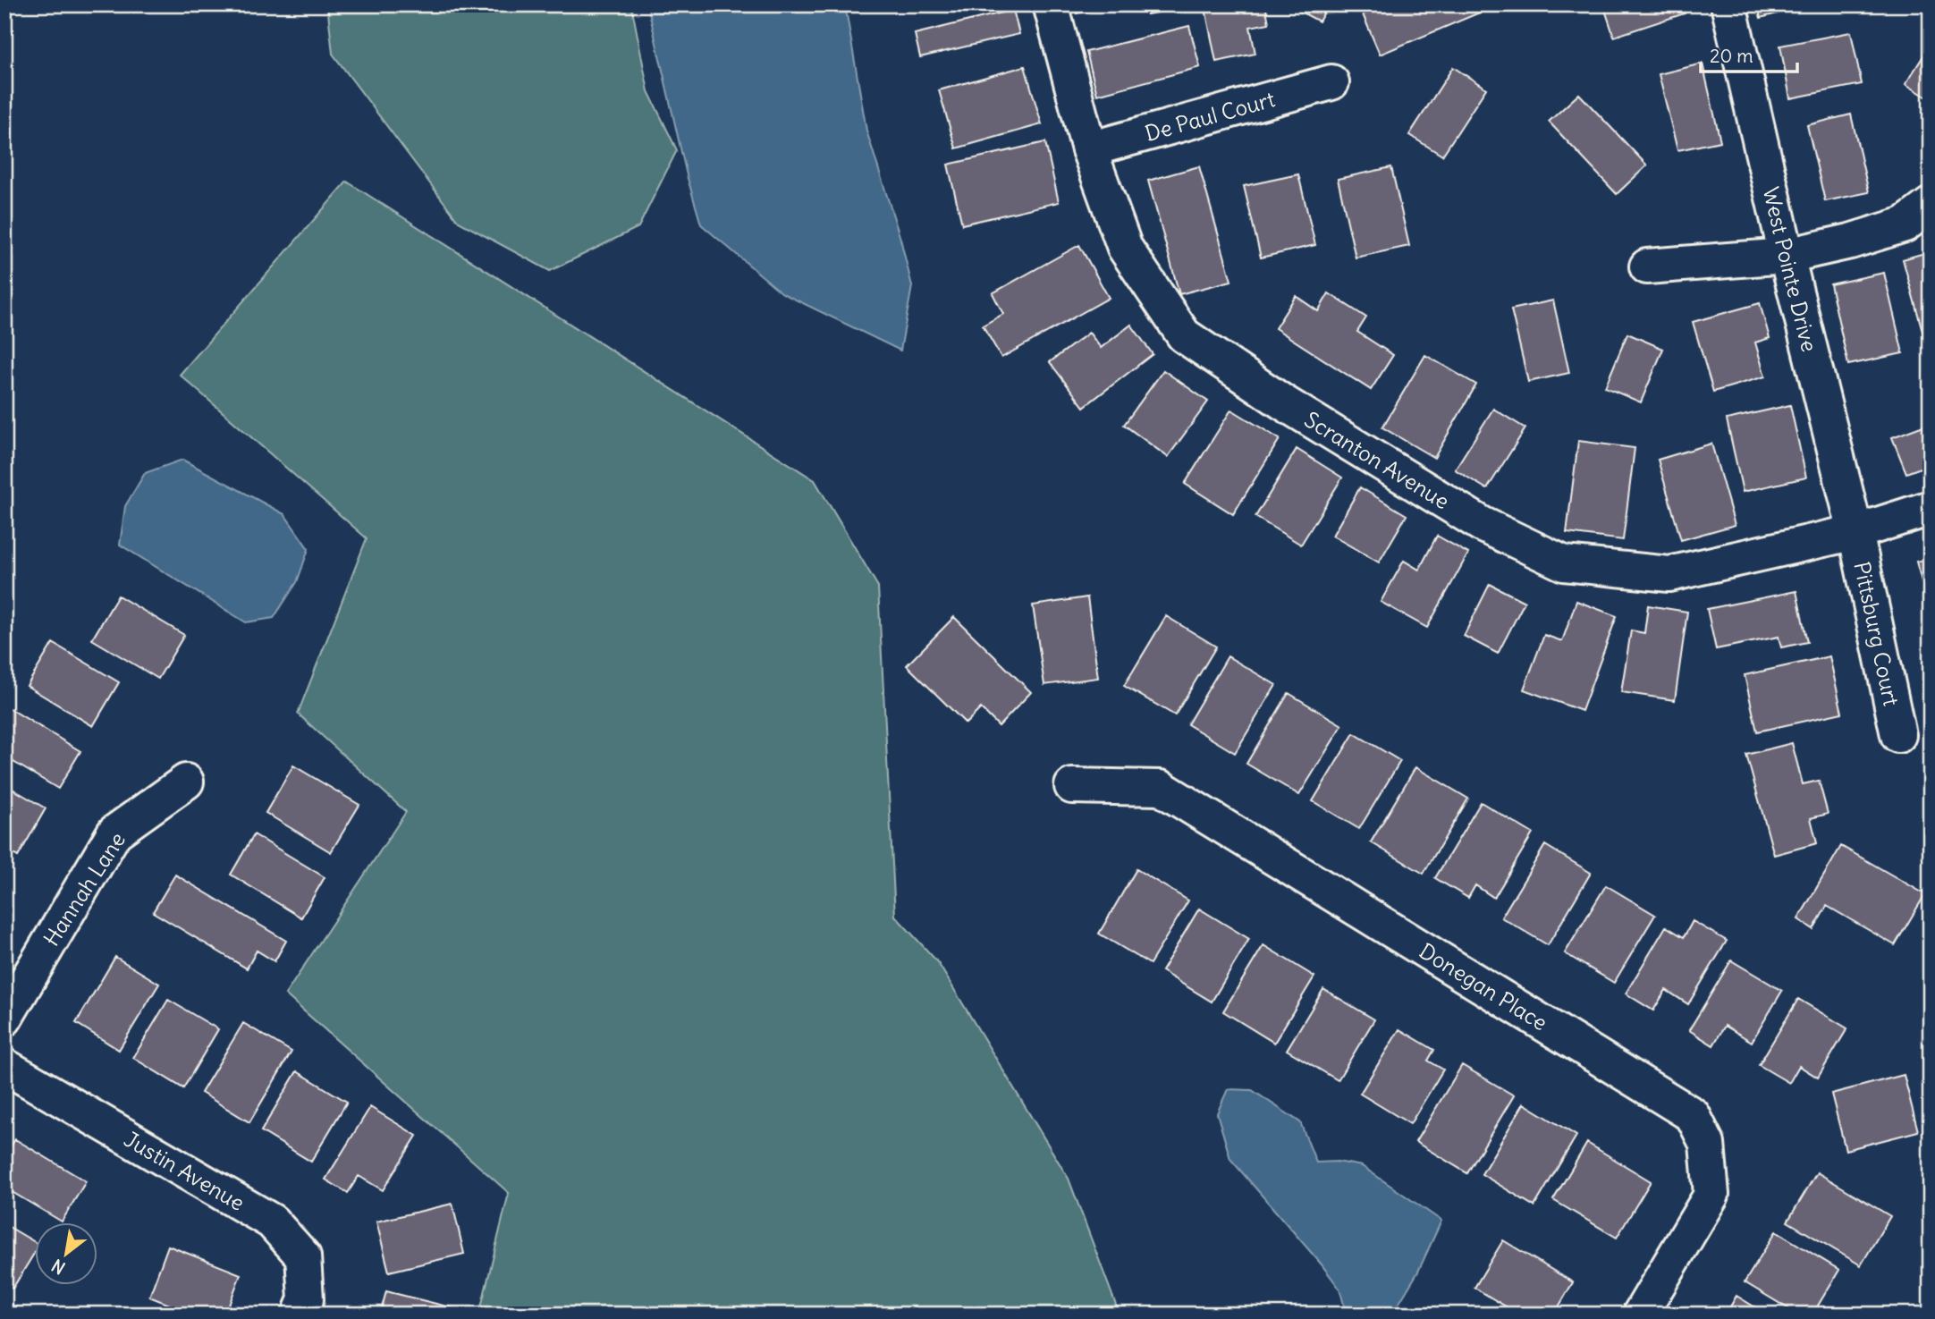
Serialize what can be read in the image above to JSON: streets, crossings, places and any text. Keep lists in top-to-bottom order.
{
  "streets": {
    "street": [
      "De Paul Court",
      "West Pointe Drive",
      "Scranton Avenue",
      "Pittsburg Court",
      "Hannah Lane",
      "Donegan Place",
      "Justin Avenue"
    ]
  },
  "crossings": [
    ["De Paul Court", "Scranton Avenue"],
    ["West Pointe Drive", "Scranton Avenue"],
    ["West Pointe Drive", "Pittsburg Court"],
    ["Scranton Avenue", "Pittsburg Court"]
  ],
  "scale_bar": "20 m",
  "north": "bottom left"
}
